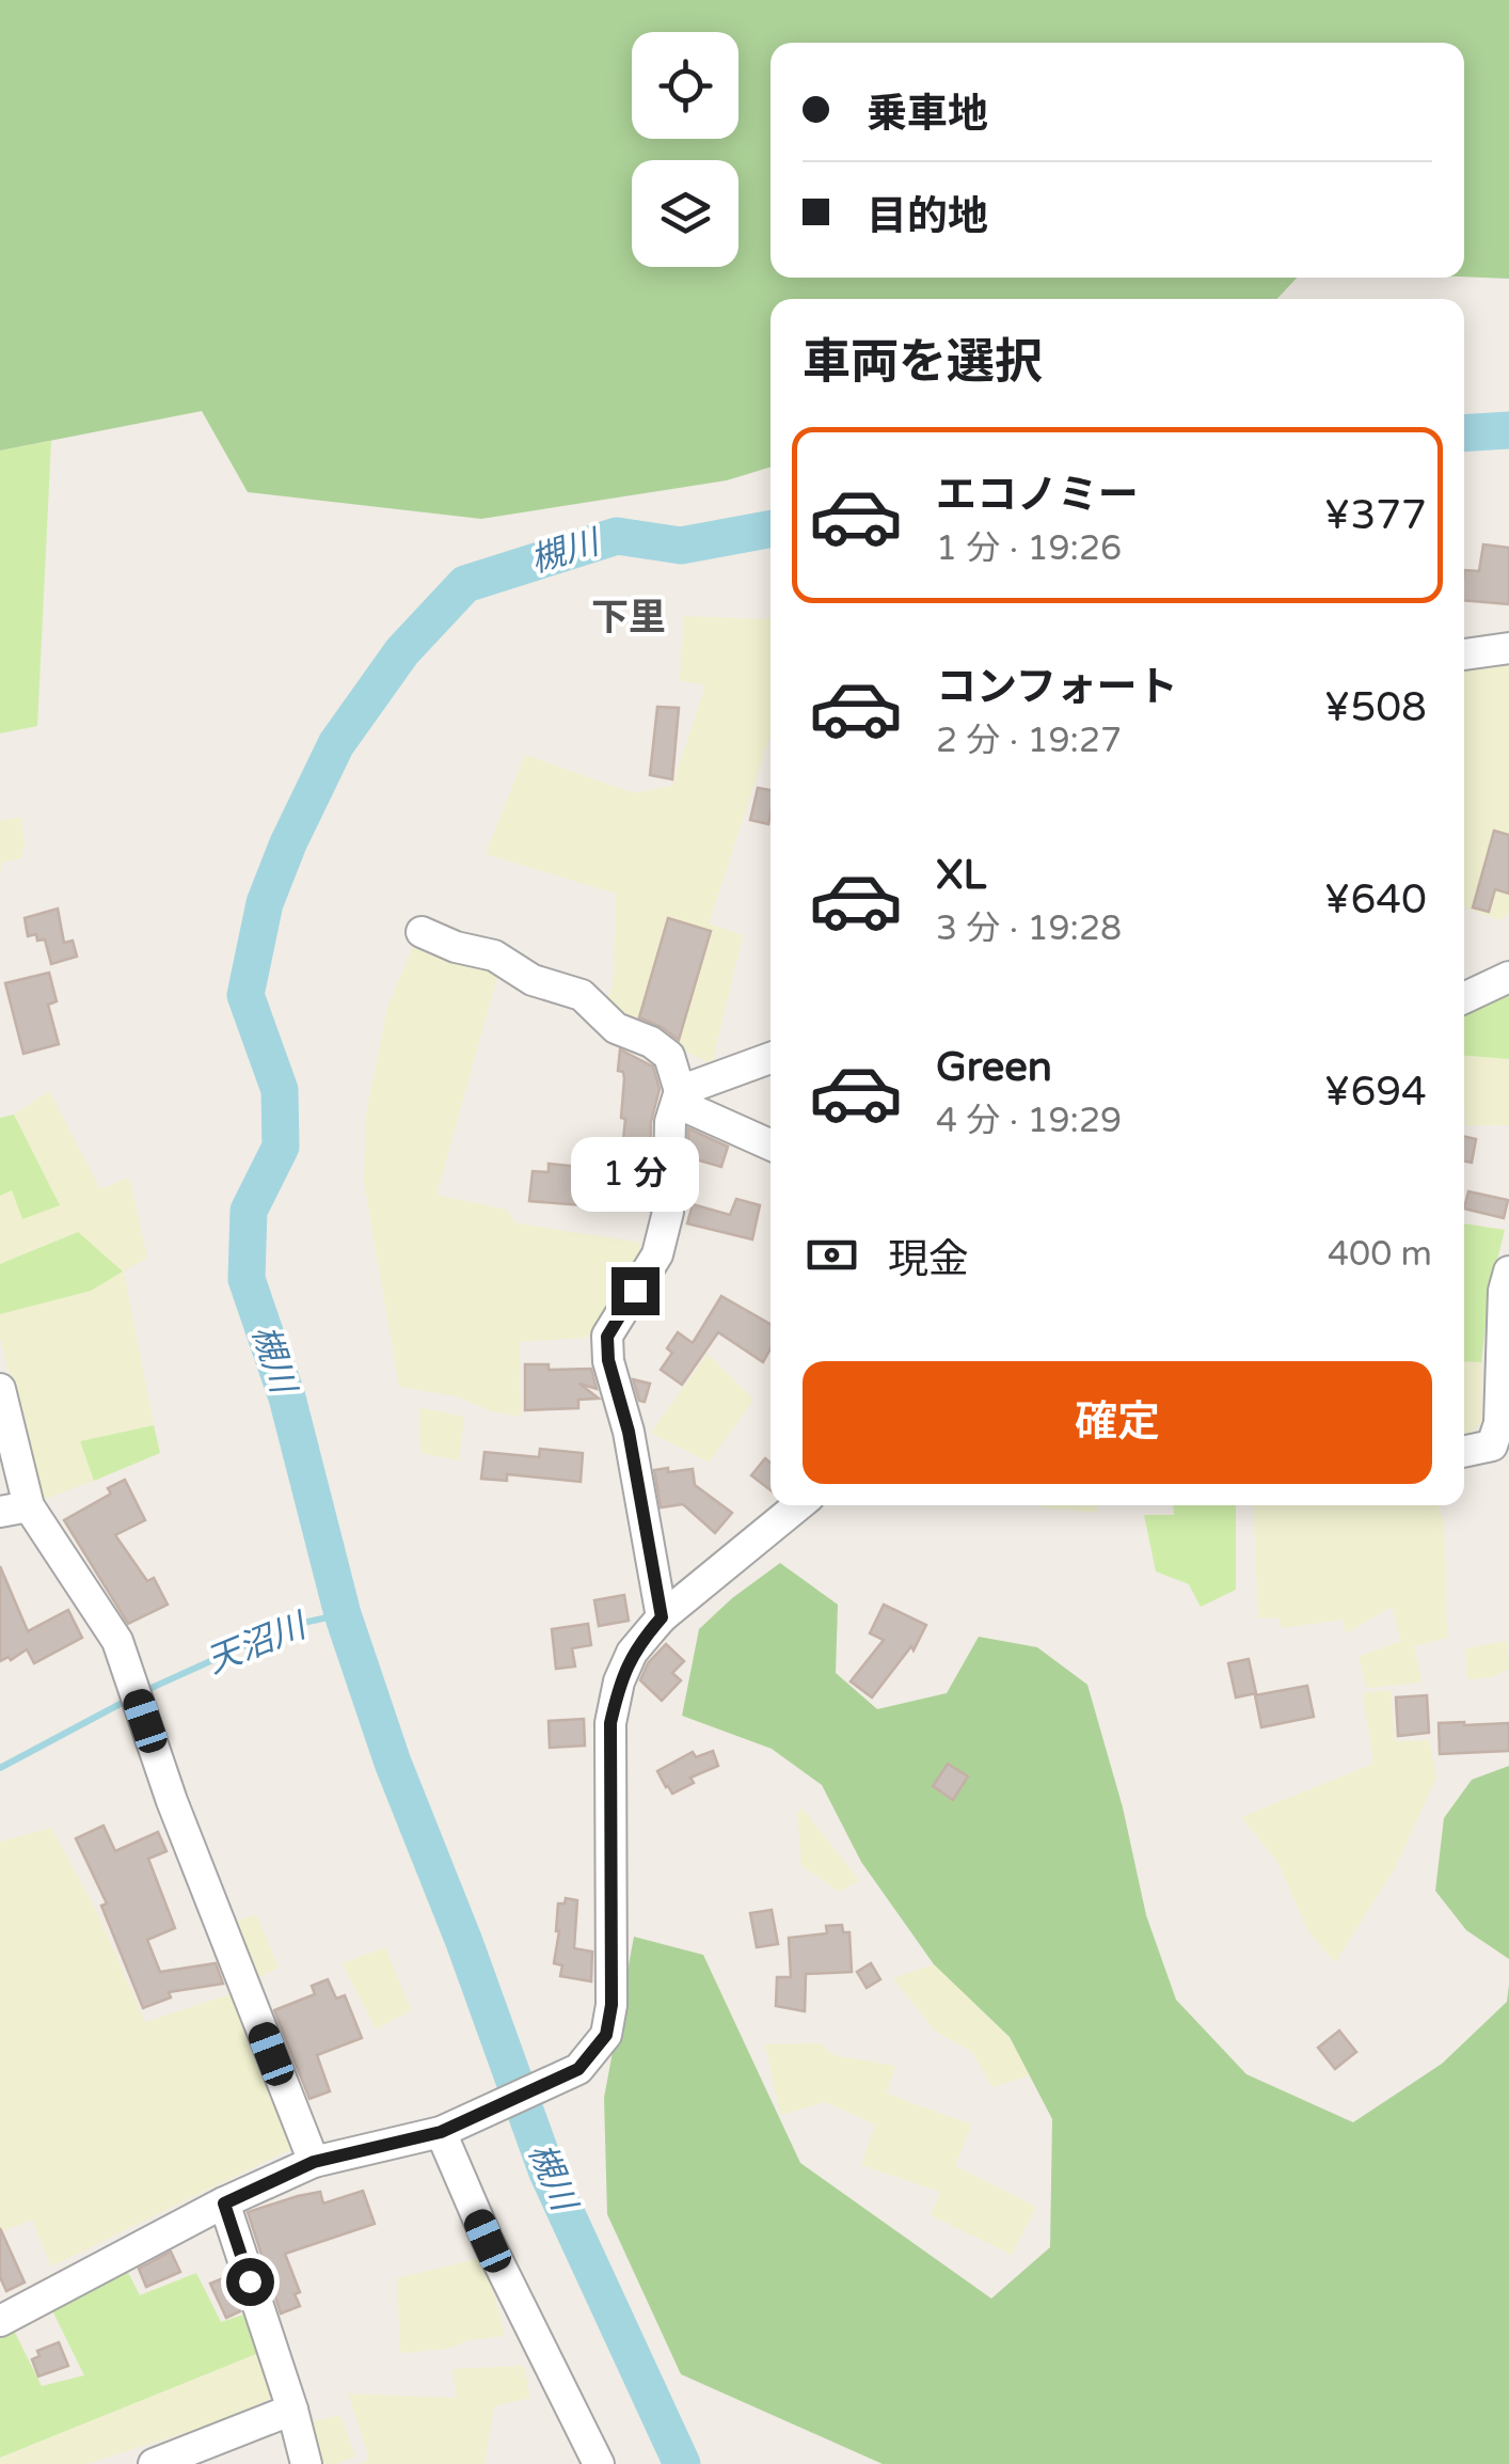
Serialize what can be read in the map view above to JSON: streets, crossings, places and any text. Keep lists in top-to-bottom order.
{
  "districts": ["下里"],
  "water": ["槻川", "天沼川"],
  "page": {
    "banner": ["乗車地", "目的地"],
    "heading": "車両を選択",
    "list": [
      {
        "name": "エコノミー",
        "note": "1 分 · 19:26",
        "value": "¥377"
      },
      {
        "name": "コンフォート",
        "note": "2 分 · 19:27",
        "value": "¥508"
      },
      {
        "name": "XL",
        "note": "3 分 · 19:28",
        "value": "¥640"
      },
      {
        "name": "Green",
        "note": "4 分 · 19:29",
        "value": "¥694"
      }
    ],
    "bubble": "1 分",
    "pay": ["現金", "400 m"],
    "buttons": "確定"
  }
}
